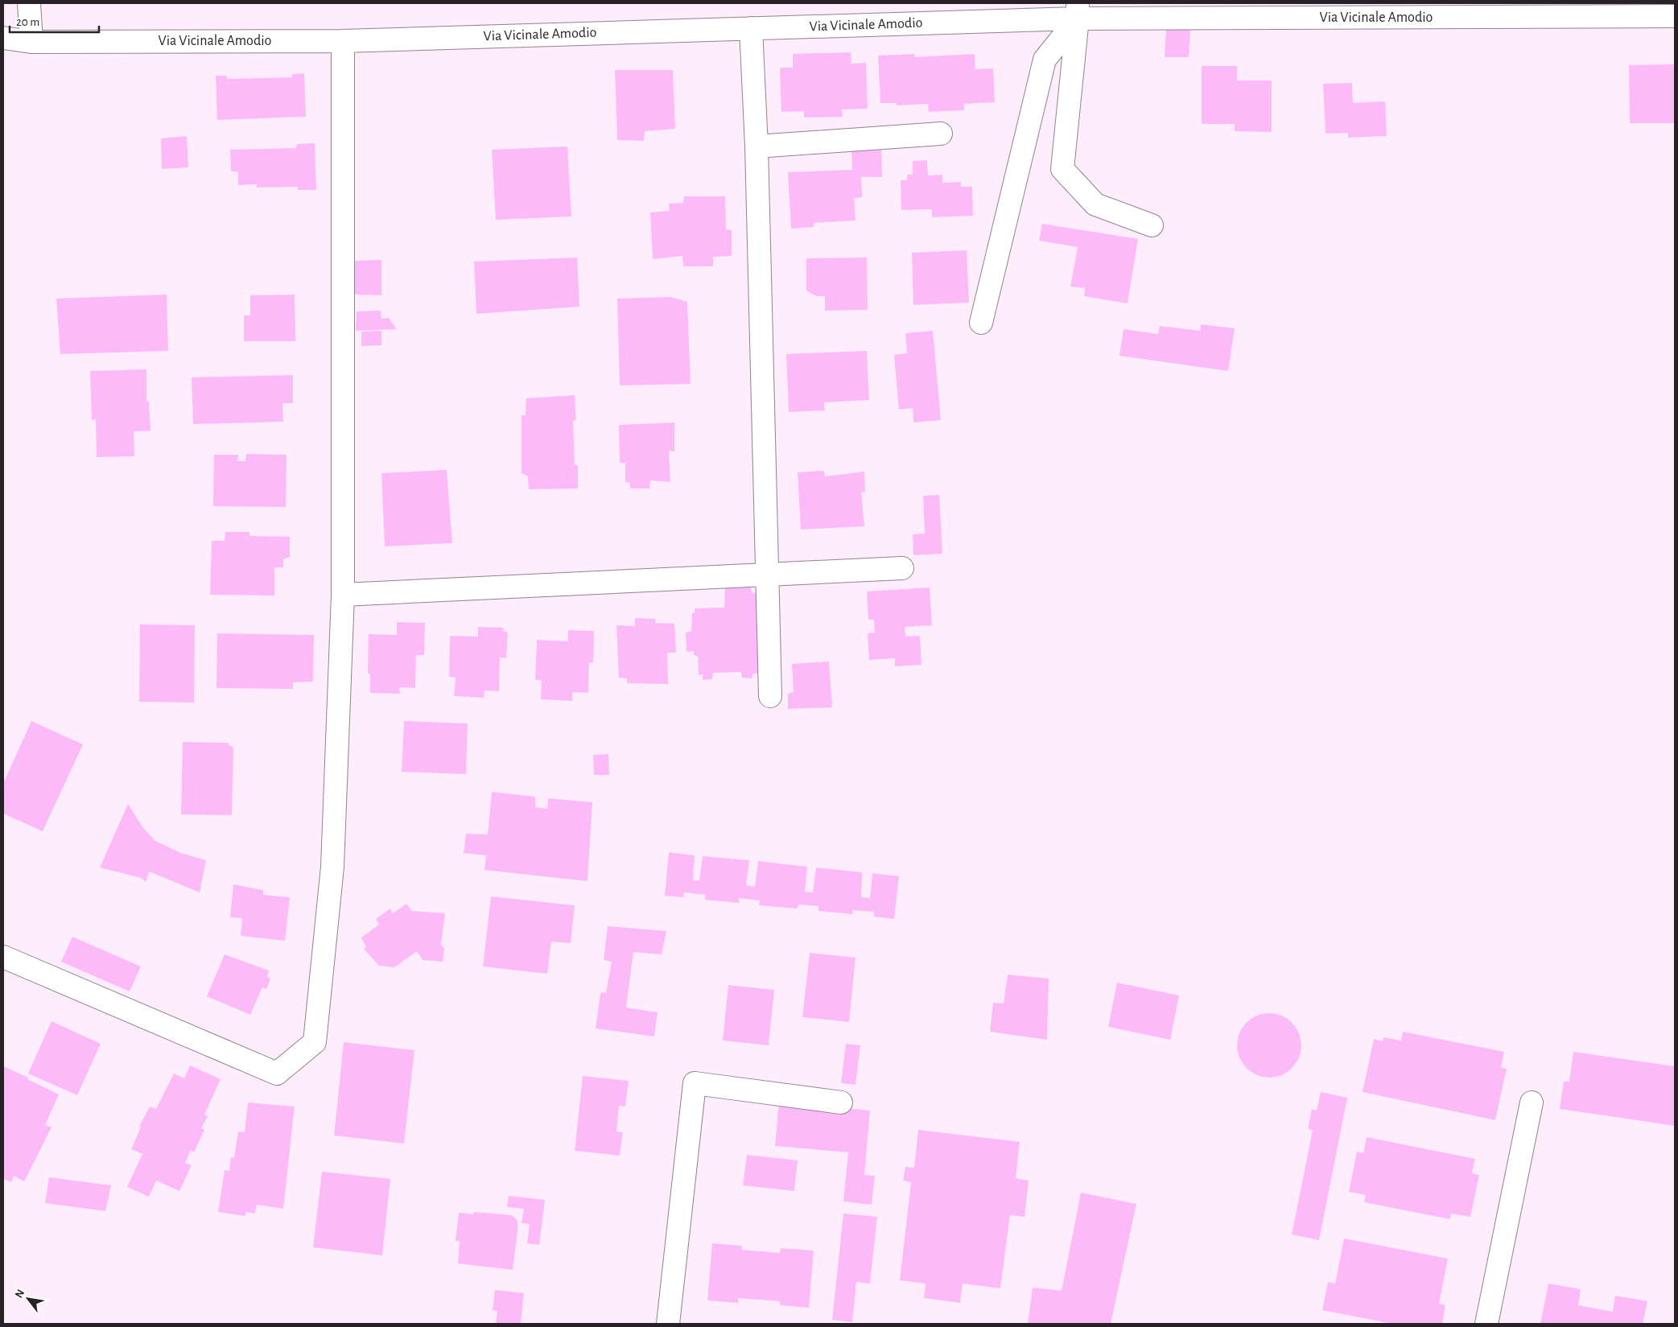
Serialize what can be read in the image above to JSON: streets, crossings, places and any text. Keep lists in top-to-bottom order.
{
  "streets": {
    "street": ["Via Vicinale Amodio"]
  },
  "scale_bar": "20 m",
  "north": "top left"
}
